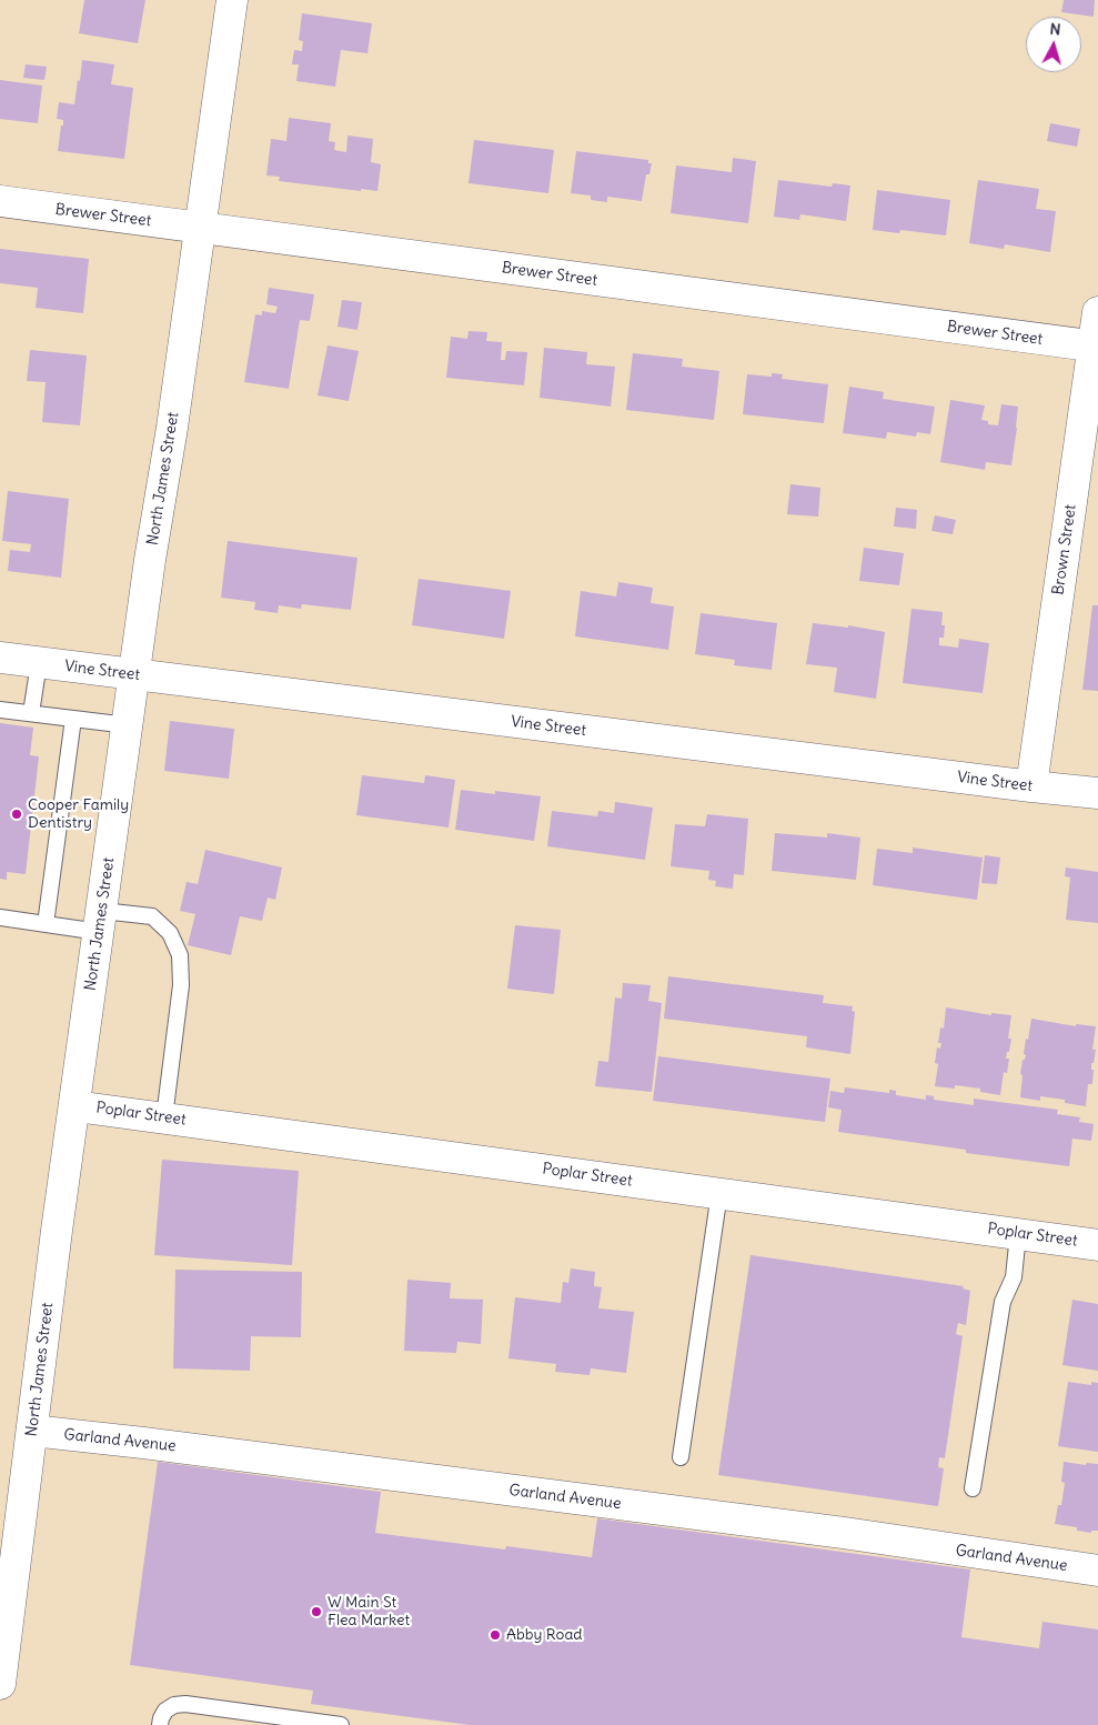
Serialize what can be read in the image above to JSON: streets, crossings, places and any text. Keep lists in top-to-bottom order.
{
  "streets": {
    "street": [
      "Brewer Street",
      "North James Street",
      "Brown Street",
      "Vine Street",
      "Poplar Street",
      "Garland Avenue"
    ]
  },
  "crossings": [
    ["Brewer Street", "North James Street"],
    ["Brewer Street", "Brown Street"],
    ["North James Street", "Vine Street"],
    ["North James Street", "Poplar Street"],
    ["North James Street", "Garland Avenue"],
    ["Brown Street", "Vine Street"]
  ],
  "places": ["Cooper Family Dentistry", "W Main St Flea Market", "Abby Road"],
  "north": "top"
}
